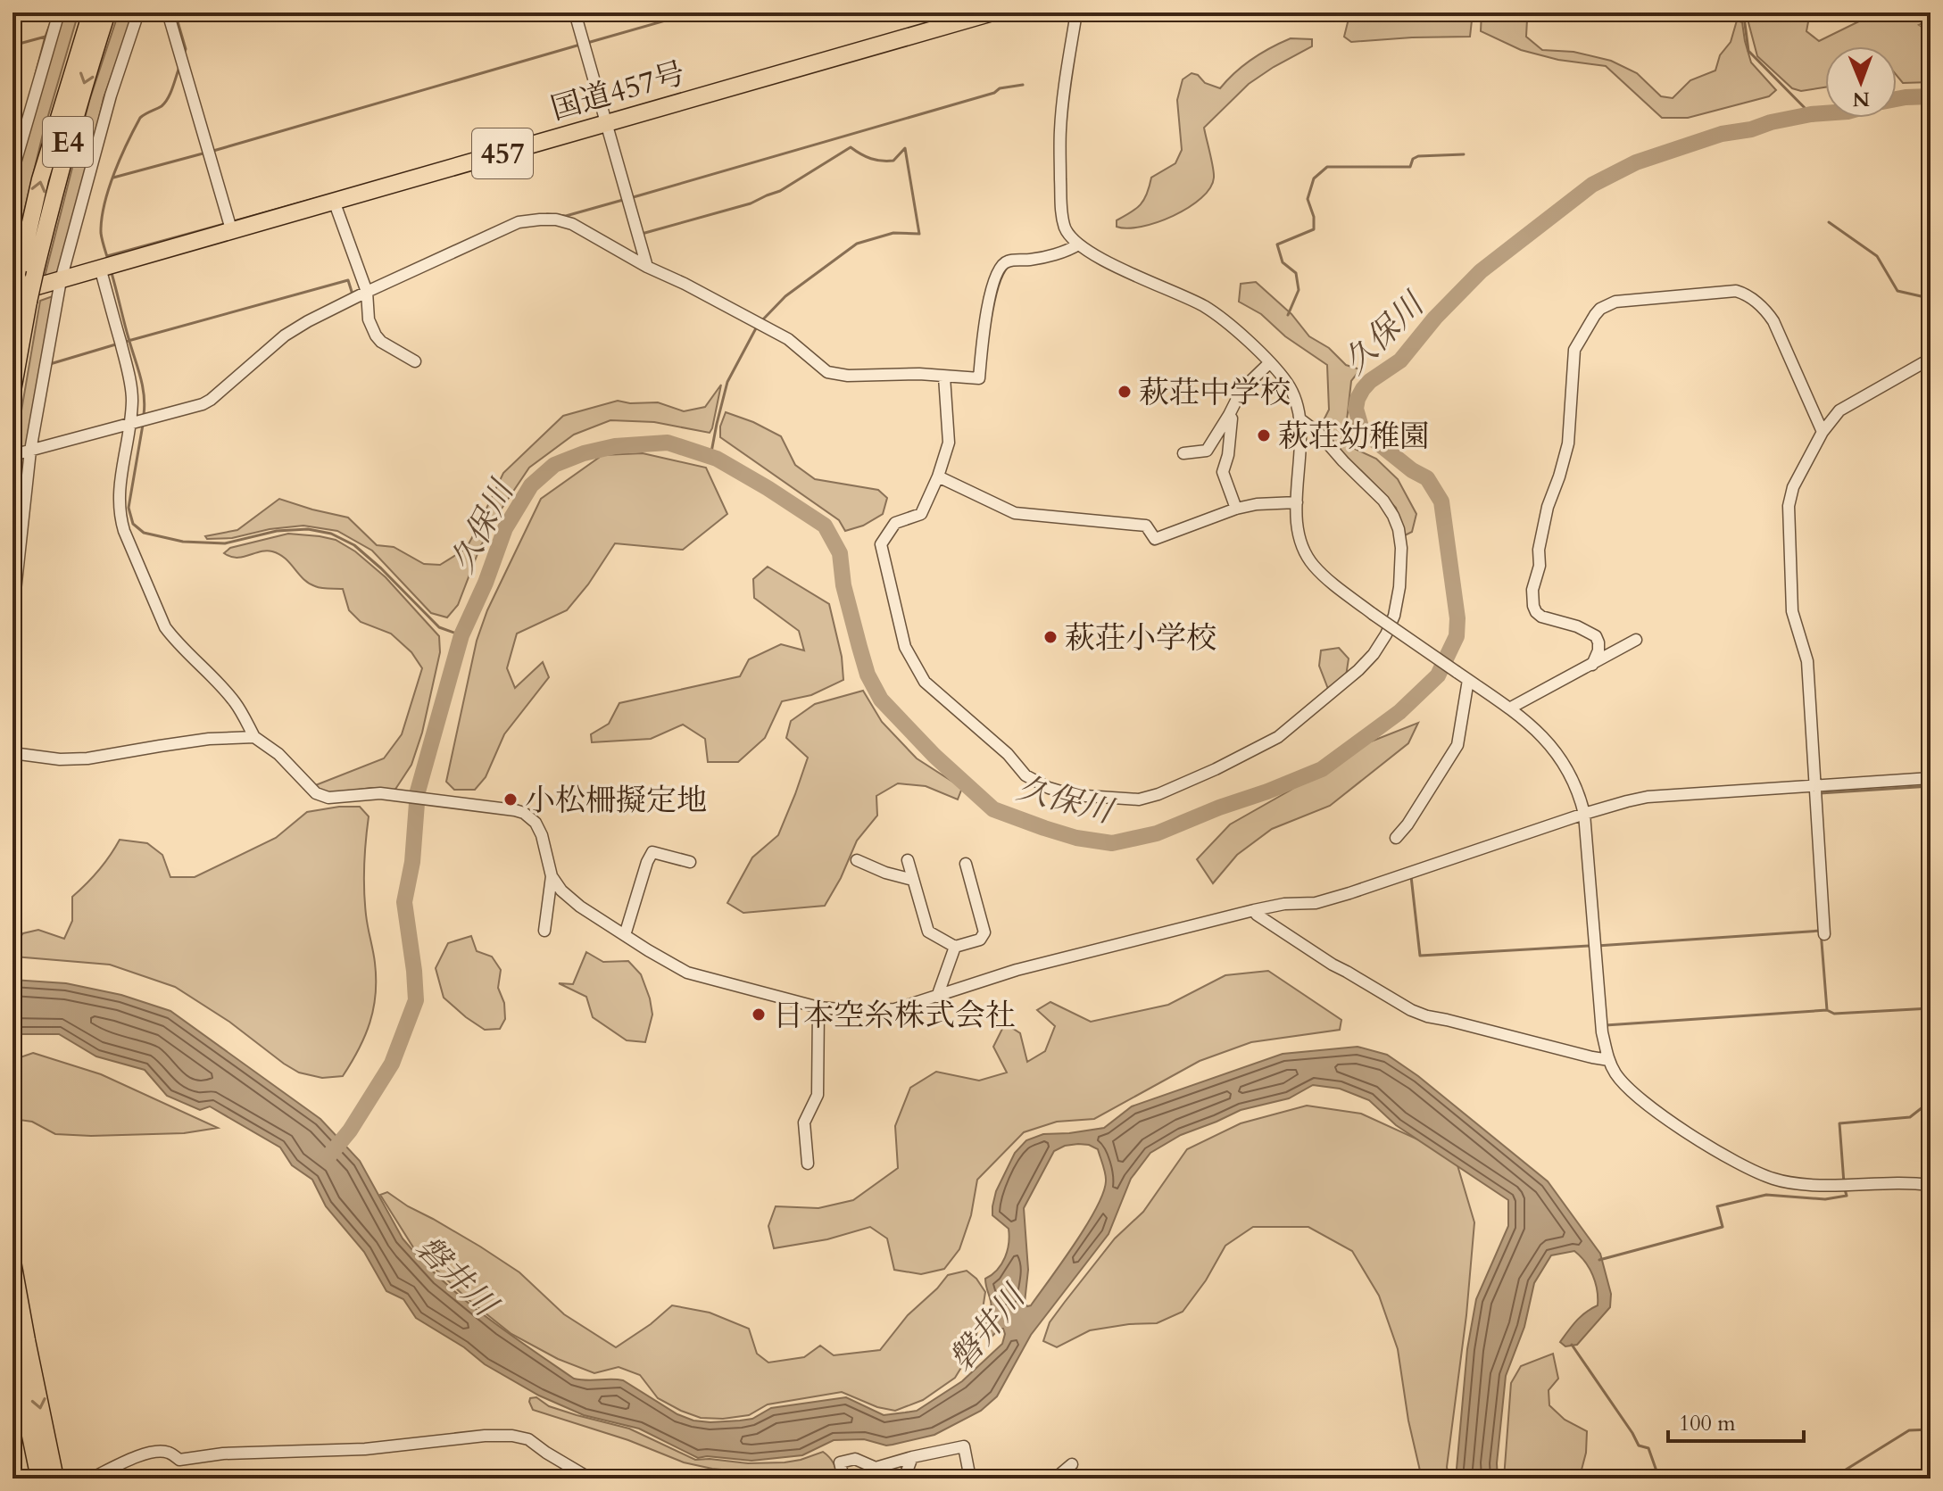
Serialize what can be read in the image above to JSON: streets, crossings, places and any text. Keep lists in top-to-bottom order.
{
  "streets": {
    "highway": ["国道457号", "E4", "457"]
  },
  "crossings": [
    ["国道457号", "E4"]
  ],
  "water": ["久保川", "磐井川"],
  "places": [
    "萩荘中学校",
    "萩荘幼稚園",
    "萩荘小学校",
    "小松柵擬定地",
    "日本空糸株式会社"
  ],
  "scale_bar": "100 m",
  "north": "bottom"
}
